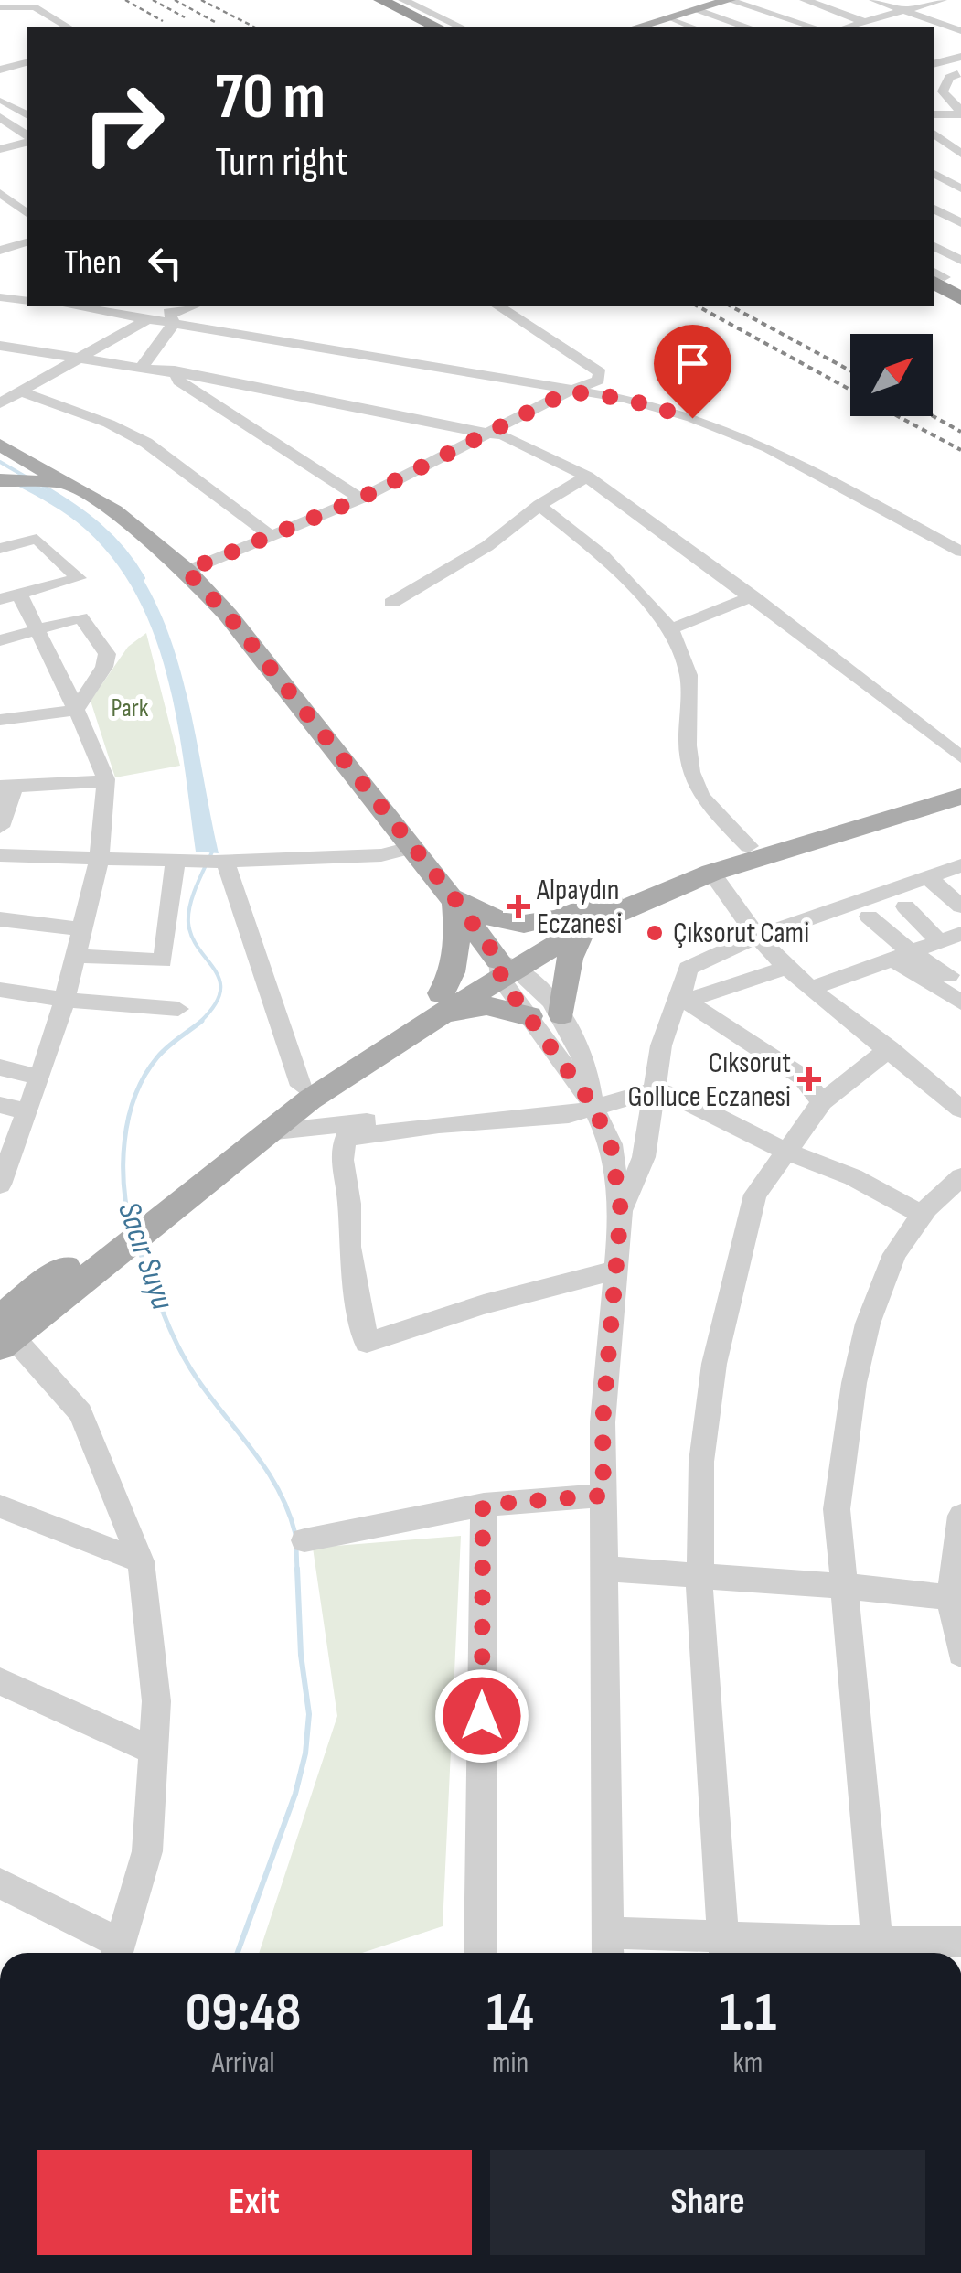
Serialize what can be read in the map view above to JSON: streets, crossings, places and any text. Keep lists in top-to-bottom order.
{
  "water": ["Sacır Suyu"],
  "parks": ["Park"],
  "places": {
    "health": ["Alpaydın Eczanesi", "Cıksorut Golluce Eczanesi"],
    "other": ["Çıksorut Cami"]
  },
  "north": "top right",
  "page": {
    "turn": ["70 m", "Turn right"],
    "then": "Then",
    "eta": [
      "09:48",
      "Arrival",
      "14",
      "min",
      "1.1",
      "km"
    ],
    "buttons": ["Exit", "Share"]
  }
}
